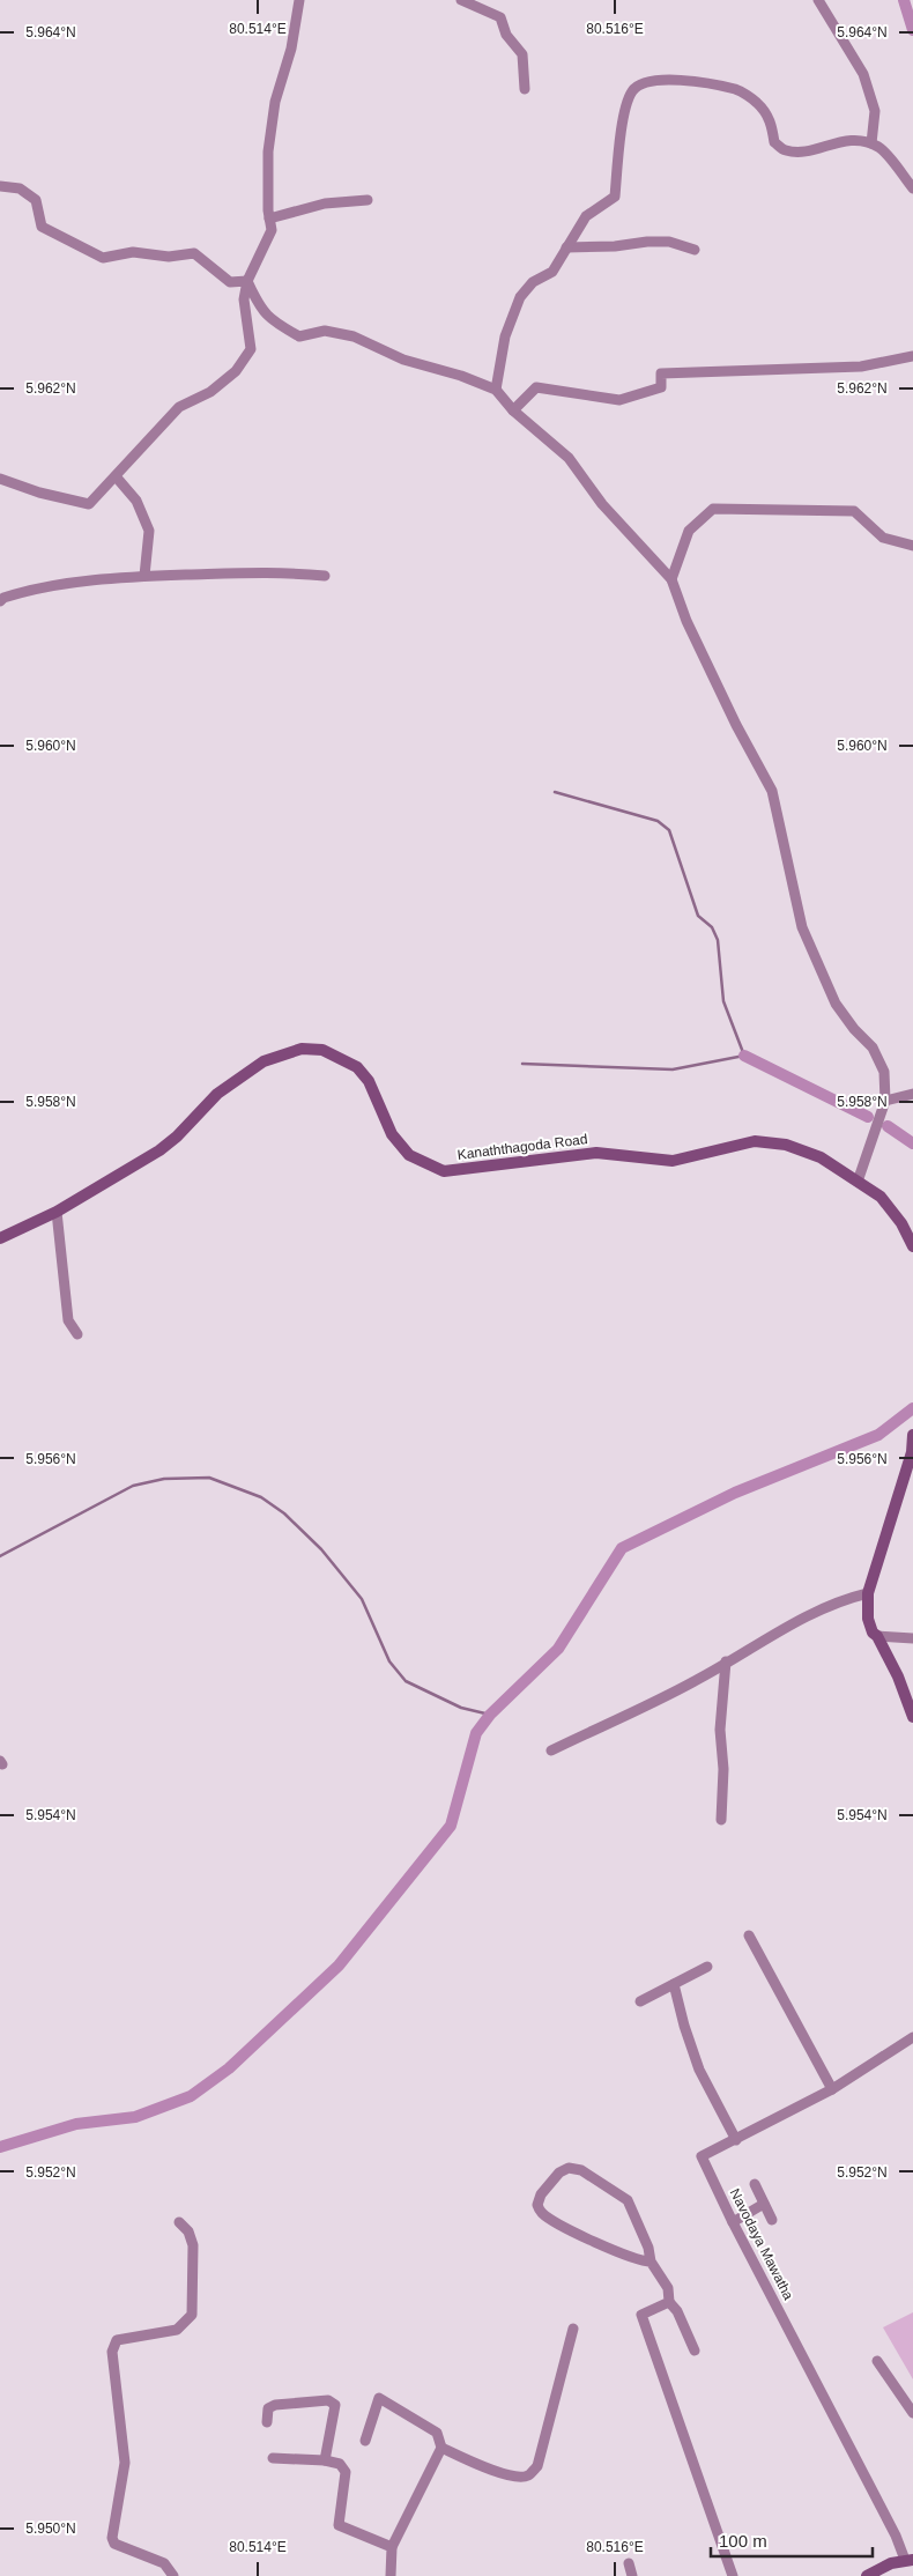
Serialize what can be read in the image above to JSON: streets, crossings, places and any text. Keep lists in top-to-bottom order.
{
  "streets": {
    "street": ["Kanaththagoda Road", "Navodaya Mawatha"]
  },
  "scale_bar": "100 m",
  "coordinates": [
    "80.514°E",
    "80.516°E",
    "5.964°N",
    "5.962°N",
    "5.960°N",
    "5.958°N",
    "5.956°N",
    "5.954°N",
    "5.952°N",
    "5.950°N"
  ]
}
